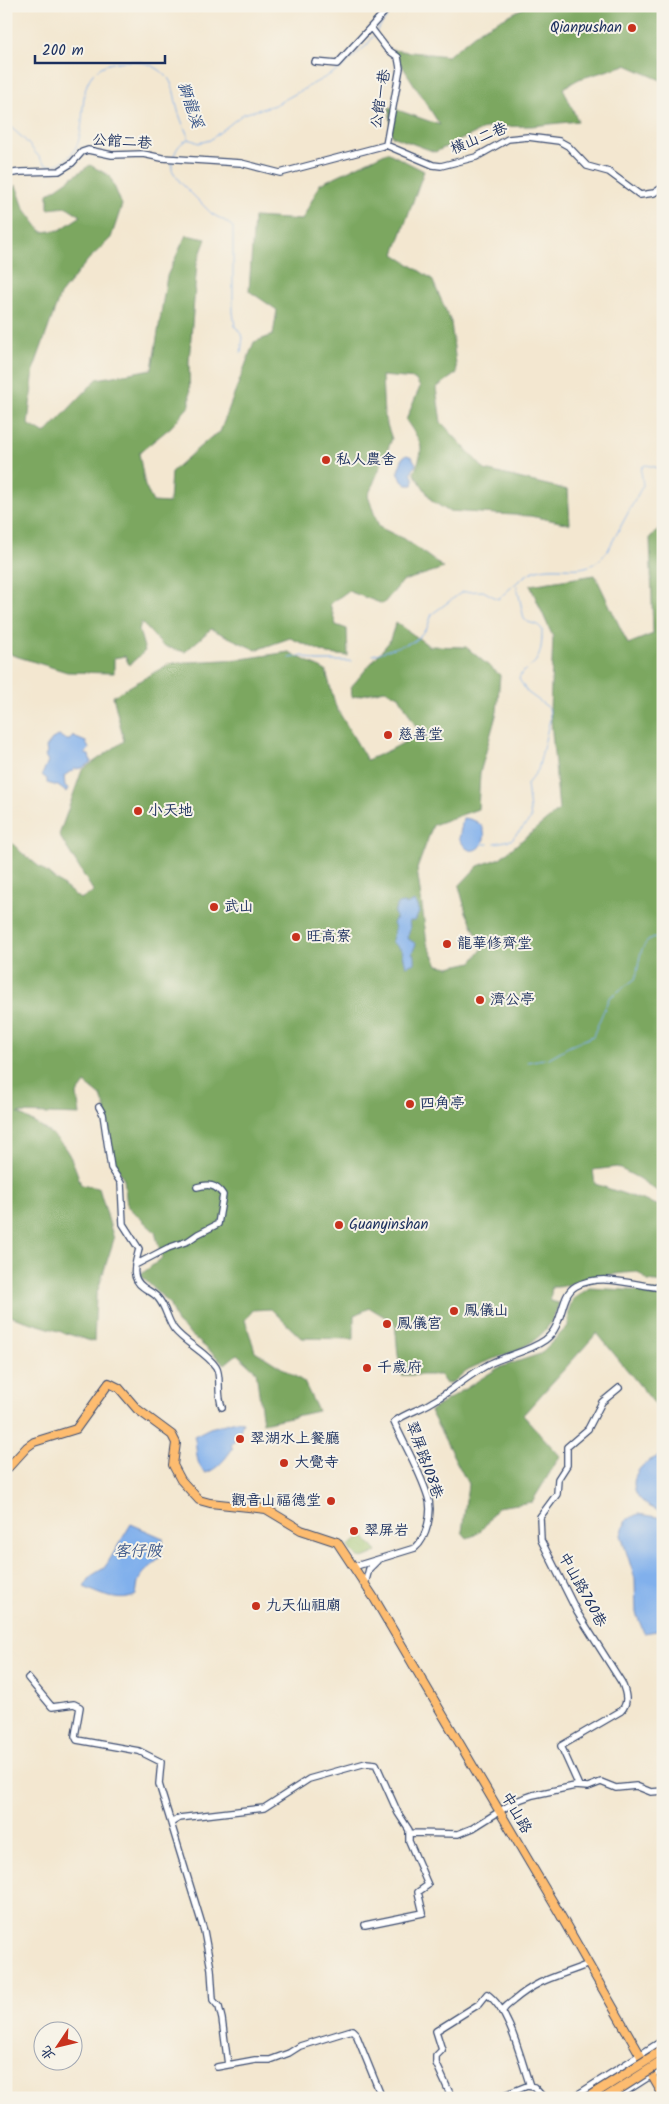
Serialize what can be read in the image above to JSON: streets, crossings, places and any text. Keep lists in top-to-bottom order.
{
  "streets": {
    "main road": ["中山路"],
    "street": [
      "公館一巷",
      "橫山二巷",
      "公館二巷",
      "翠屏路108巷",
      "中山路760巷"
    ]
  },
  "crossings": [
    ["公館一巷", "橫山二巷"],
    ["公館一巷", "公館二巷"],
    ["橫山二巷", "公館二巷"],
    ["翠屏路108巷", "中山路"]
  ],
  "water": ["獅龍溪", "客仔陂"],
  "places": [
    "Qianpushan",
    "私人農舍",
    "慈善堂",
    "小天地",
    "武山",
    "旺高寮",
    "龍華修齊堂",
    "濟公亭",
    "四角亭",
    "Guanyinshan",
    "鳳儀山",
    "鳳儀宮",
    "千歲府",
    "翠湖水上餐廳",
    "大覺寺",
    "觀音山福德堂",
    "翠屏岩",
    "九天仙祖廟"
  ],
  "scale_bar": "200 m",
  "north": "bottom left"
}
